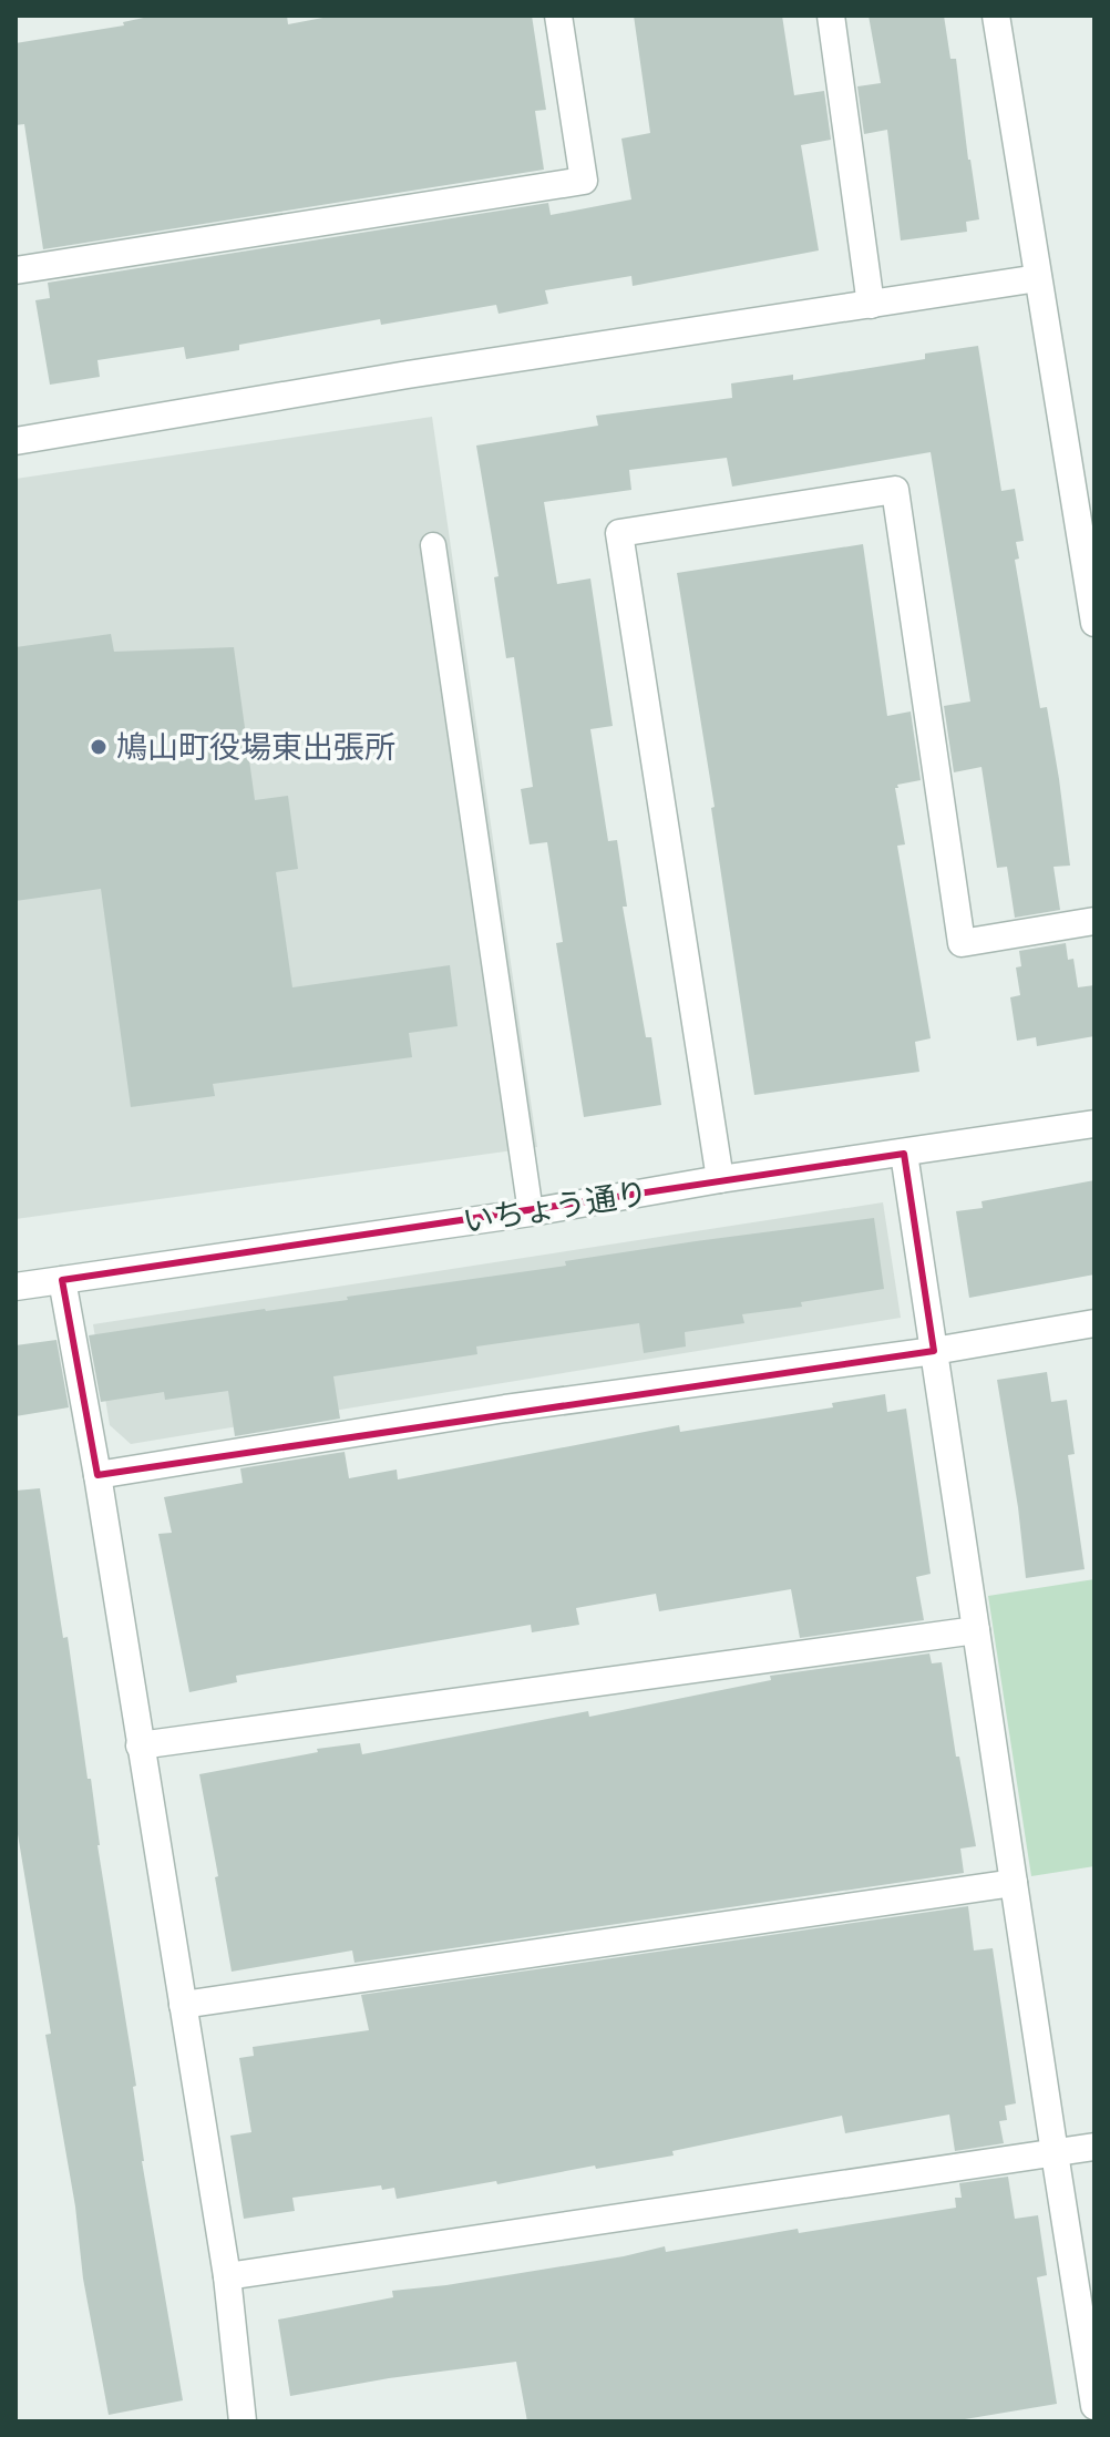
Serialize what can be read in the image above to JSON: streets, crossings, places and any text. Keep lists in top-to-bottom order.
{
  "streets": {
    "street": ["いちょう通り"]
  },
  "places": ["鳩山町役場東出張所"]
}
